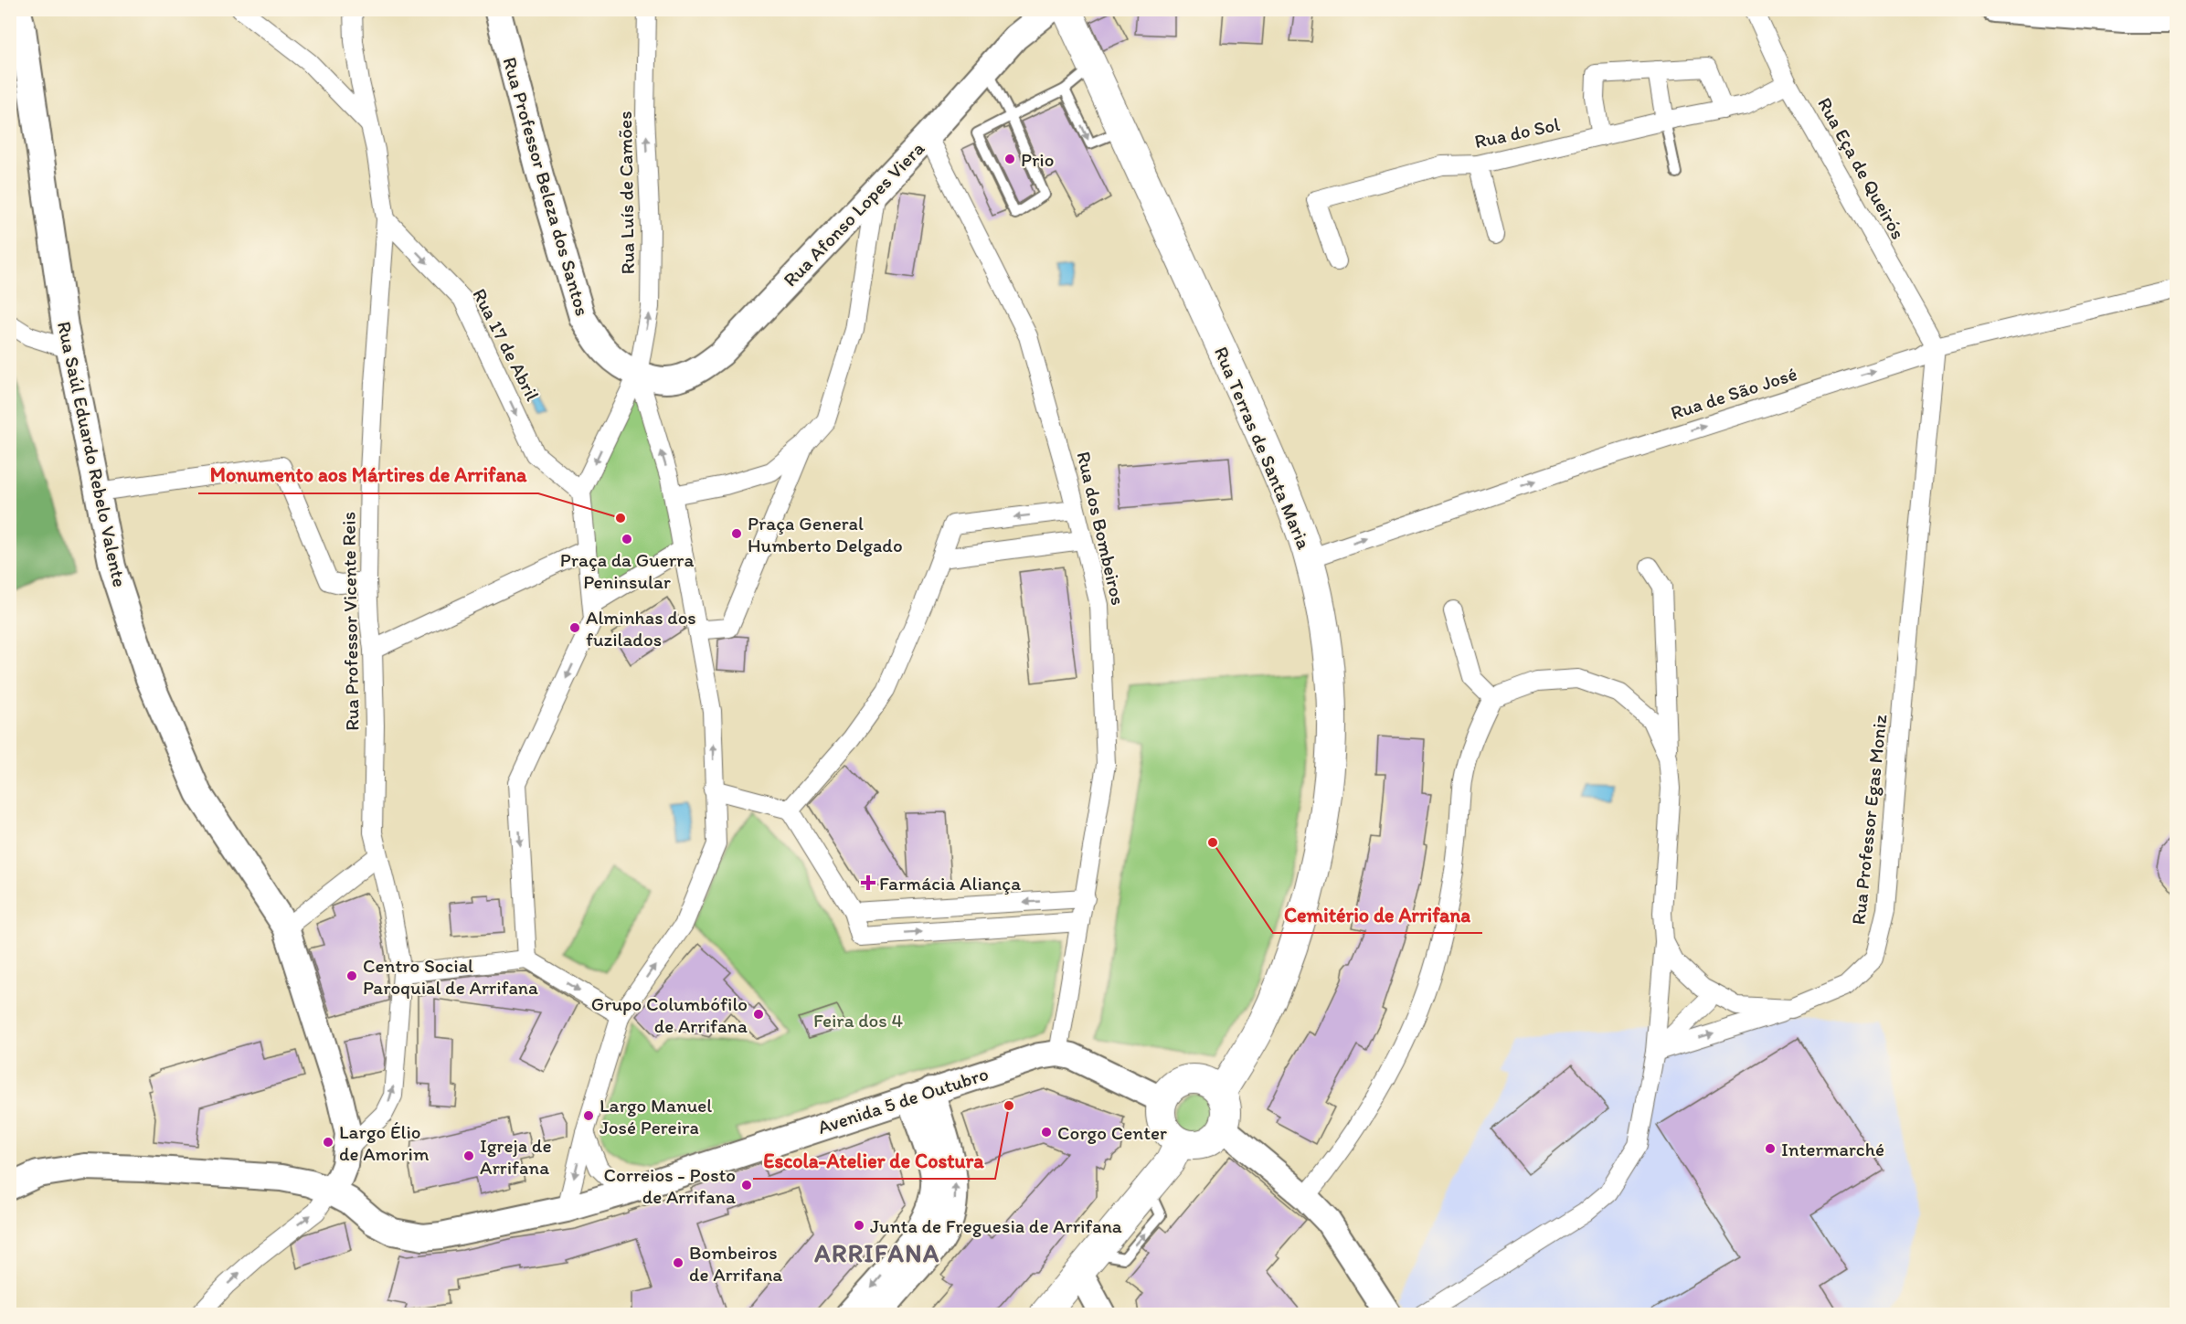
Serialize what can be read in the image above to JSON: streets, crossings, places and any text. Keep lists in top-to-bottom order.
{
  "streets": {
    "main road": ["Rua Terras de Santa Maria"],
    "street": [
      "Rua do Sol",
      "Rua Eça de Queirós",
      "Rua Professor Beleza dos Santos",
      "Rua Luís de Camões",
      "Rua Afonso Lopes Viera",
      "Rua 17 de Abril",
      "Rua de São José",
      "Rua Saúl Eduardo Rebelo Valente",
      "Rua dos Bombeiros",
      "Rua Professor Vicente Reis",
      "Rua Professor Egas Moniz",
      "Avenida 5 de Outubro"
    ]
  },
  "crossings": [
    ["Rua do Sol", "Rua Eça de Queirós"],
    ["Rua Eça de Queirós", "Rua de São José"],
    ["Rua Eça de Queirós", "Rua Professor Egas Moniz"],
    ["Rua Professor Beleza dos Santos", "Rua Luís de Camões"],
    ["Rua Professor Beleza dos Santos", "Rua Afonso Lopes Viera"],
    ["Rua Luís de Camões", "Rua Afonso Lopes Viera"],
    ["Rua Afonso Lopes Viera", "Rua dos Bombeiros"],
    ["Rua 17 de Abril", "Rua Professor Vicente Reis"],
    ["Rua de São José", "Rua Terras de Santa Maria"],
    ["Rua de São José", "Rua Professor Egas Moniz"],
    ["Rua Terras de Santa Maria", "Avenida 5 de Outubro"],
    ["Rua Saúl Eduardo Rebelo Valente", "Rua Professor Vicente Reis"],
    ["Rua dos Bombeiros", "Avenida 5 de Outubro"]
  ],
  "one_way": ["Rua Luís de Camões", "Rua 17 de Abril", "Rua de São José"],
  "districts": ["ARRIFANA"],
  "parks": ["Feira dos 4"],
  "places": {
    "other": [
      "Prio",
      "Monumento aos Mártires de Arrifana",
      "Praça General Humberto Delgado",
      "Praça da Guerra Peninsular",
      "Alminhas dos fuzilados",
      "Cemitério de Arrifana",
      "Centro Social Paroquial de Arrifana",
      "Grupo Columbófilo de Arrifana",
      "Escola-Atelier de Costura",
      "Largo Manuel José Pereira",
      "Corgo Center",
      "Largo Élio de Amorim",
      "Intermarché",
      "Igreja de Arrifana",
      "Correios - Posto de Arrifana",
      "Junta de Freguesia de Arrifana",
      "Bombeiros de Arrifana"
    ],
    "health": ["Farmácia Aliança"]
  }
}
